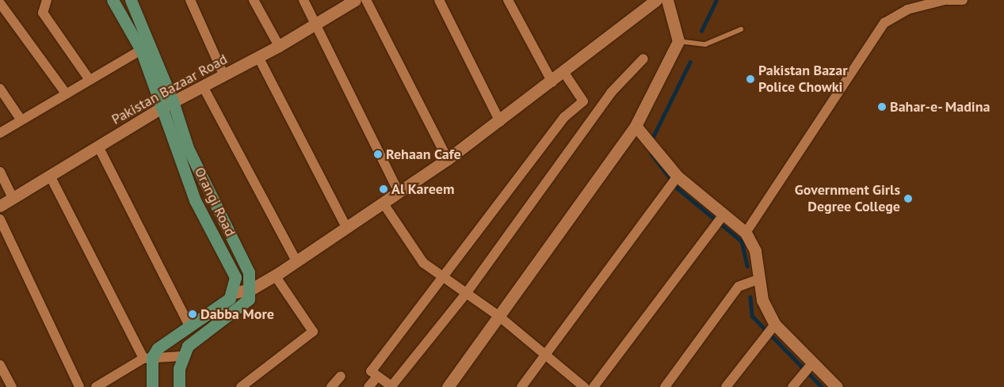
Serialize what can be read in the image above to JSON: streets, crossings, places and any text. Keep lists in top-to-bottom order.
{
  "streets": {
    "main road": ["Orangi Road"],
    "street": ["Pakistan Bazaar Road"]
  },
  "crossings": [
    ["Pakistan Bazaar Road", "Orangi Road"]
  ],
  "places": [
    "Pakistan Bazar Police Chowki",
    "Bahar-e- Madina",
    "Rehaan Cafe",
    "Al Kareem",
    "Government Girls Degree College",
    "Dabba More"
  ]
}
